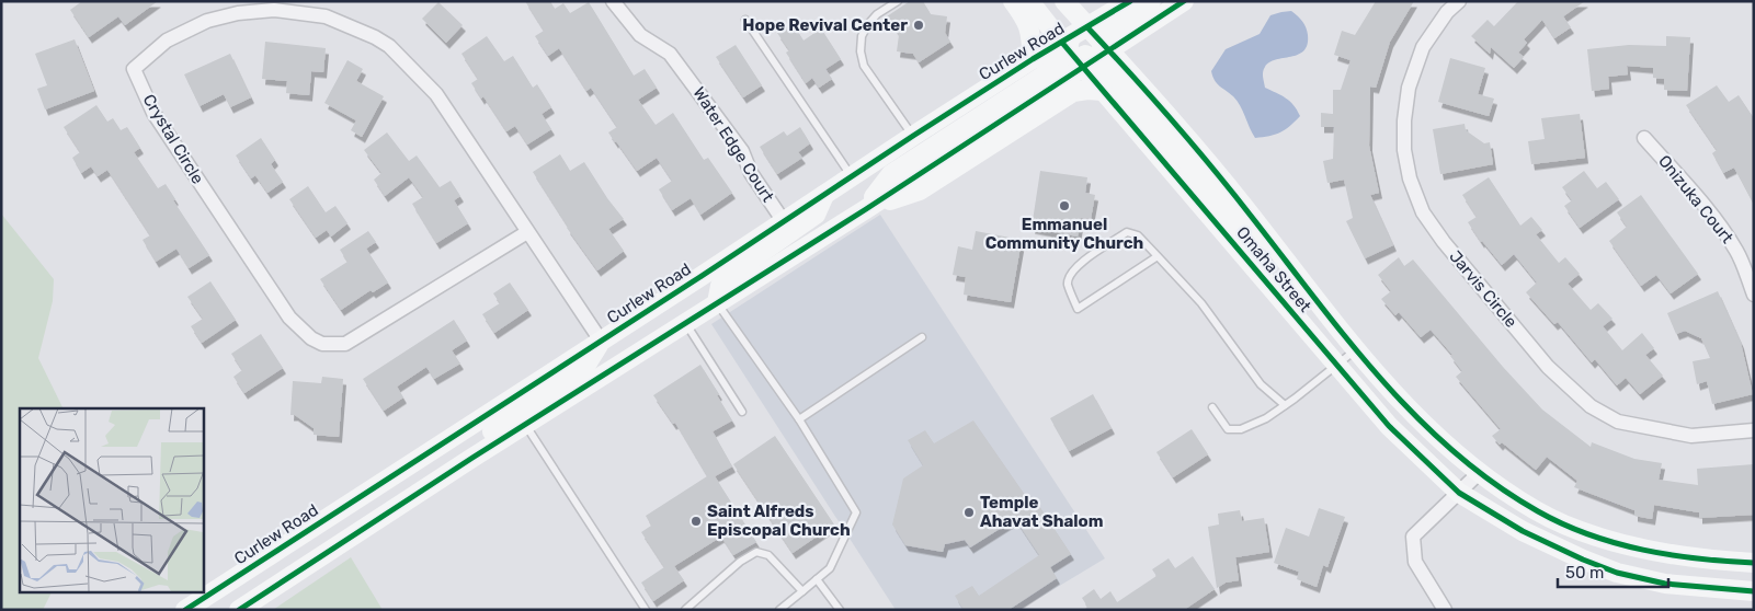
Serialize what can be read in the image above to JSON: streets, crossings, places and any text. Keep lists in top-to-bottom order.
{
  "streets": {
    "main road": ["Curlew Road", "Omaha Street"],
    "street": [
      "Crystal Circle",
      "Water Edge Court",
      "Onizuka Court",
      "Jarvis Circle"
    ]
  },
  "crossings": [
    ["Curlew Road", "Crystal Circle"],
    ["Curlew Road", "Water Edge Court"],
    ["Curlew Road", "Omaha Street"]
  ],
  "places": [
    "Hope Revival Center",
    "Emmanuel Community Church",
    "Temple Ahavat Shalom",
    "Saint Alfreds Episcopal Church"
  ],
  "scale_bar": "50 m"
}
